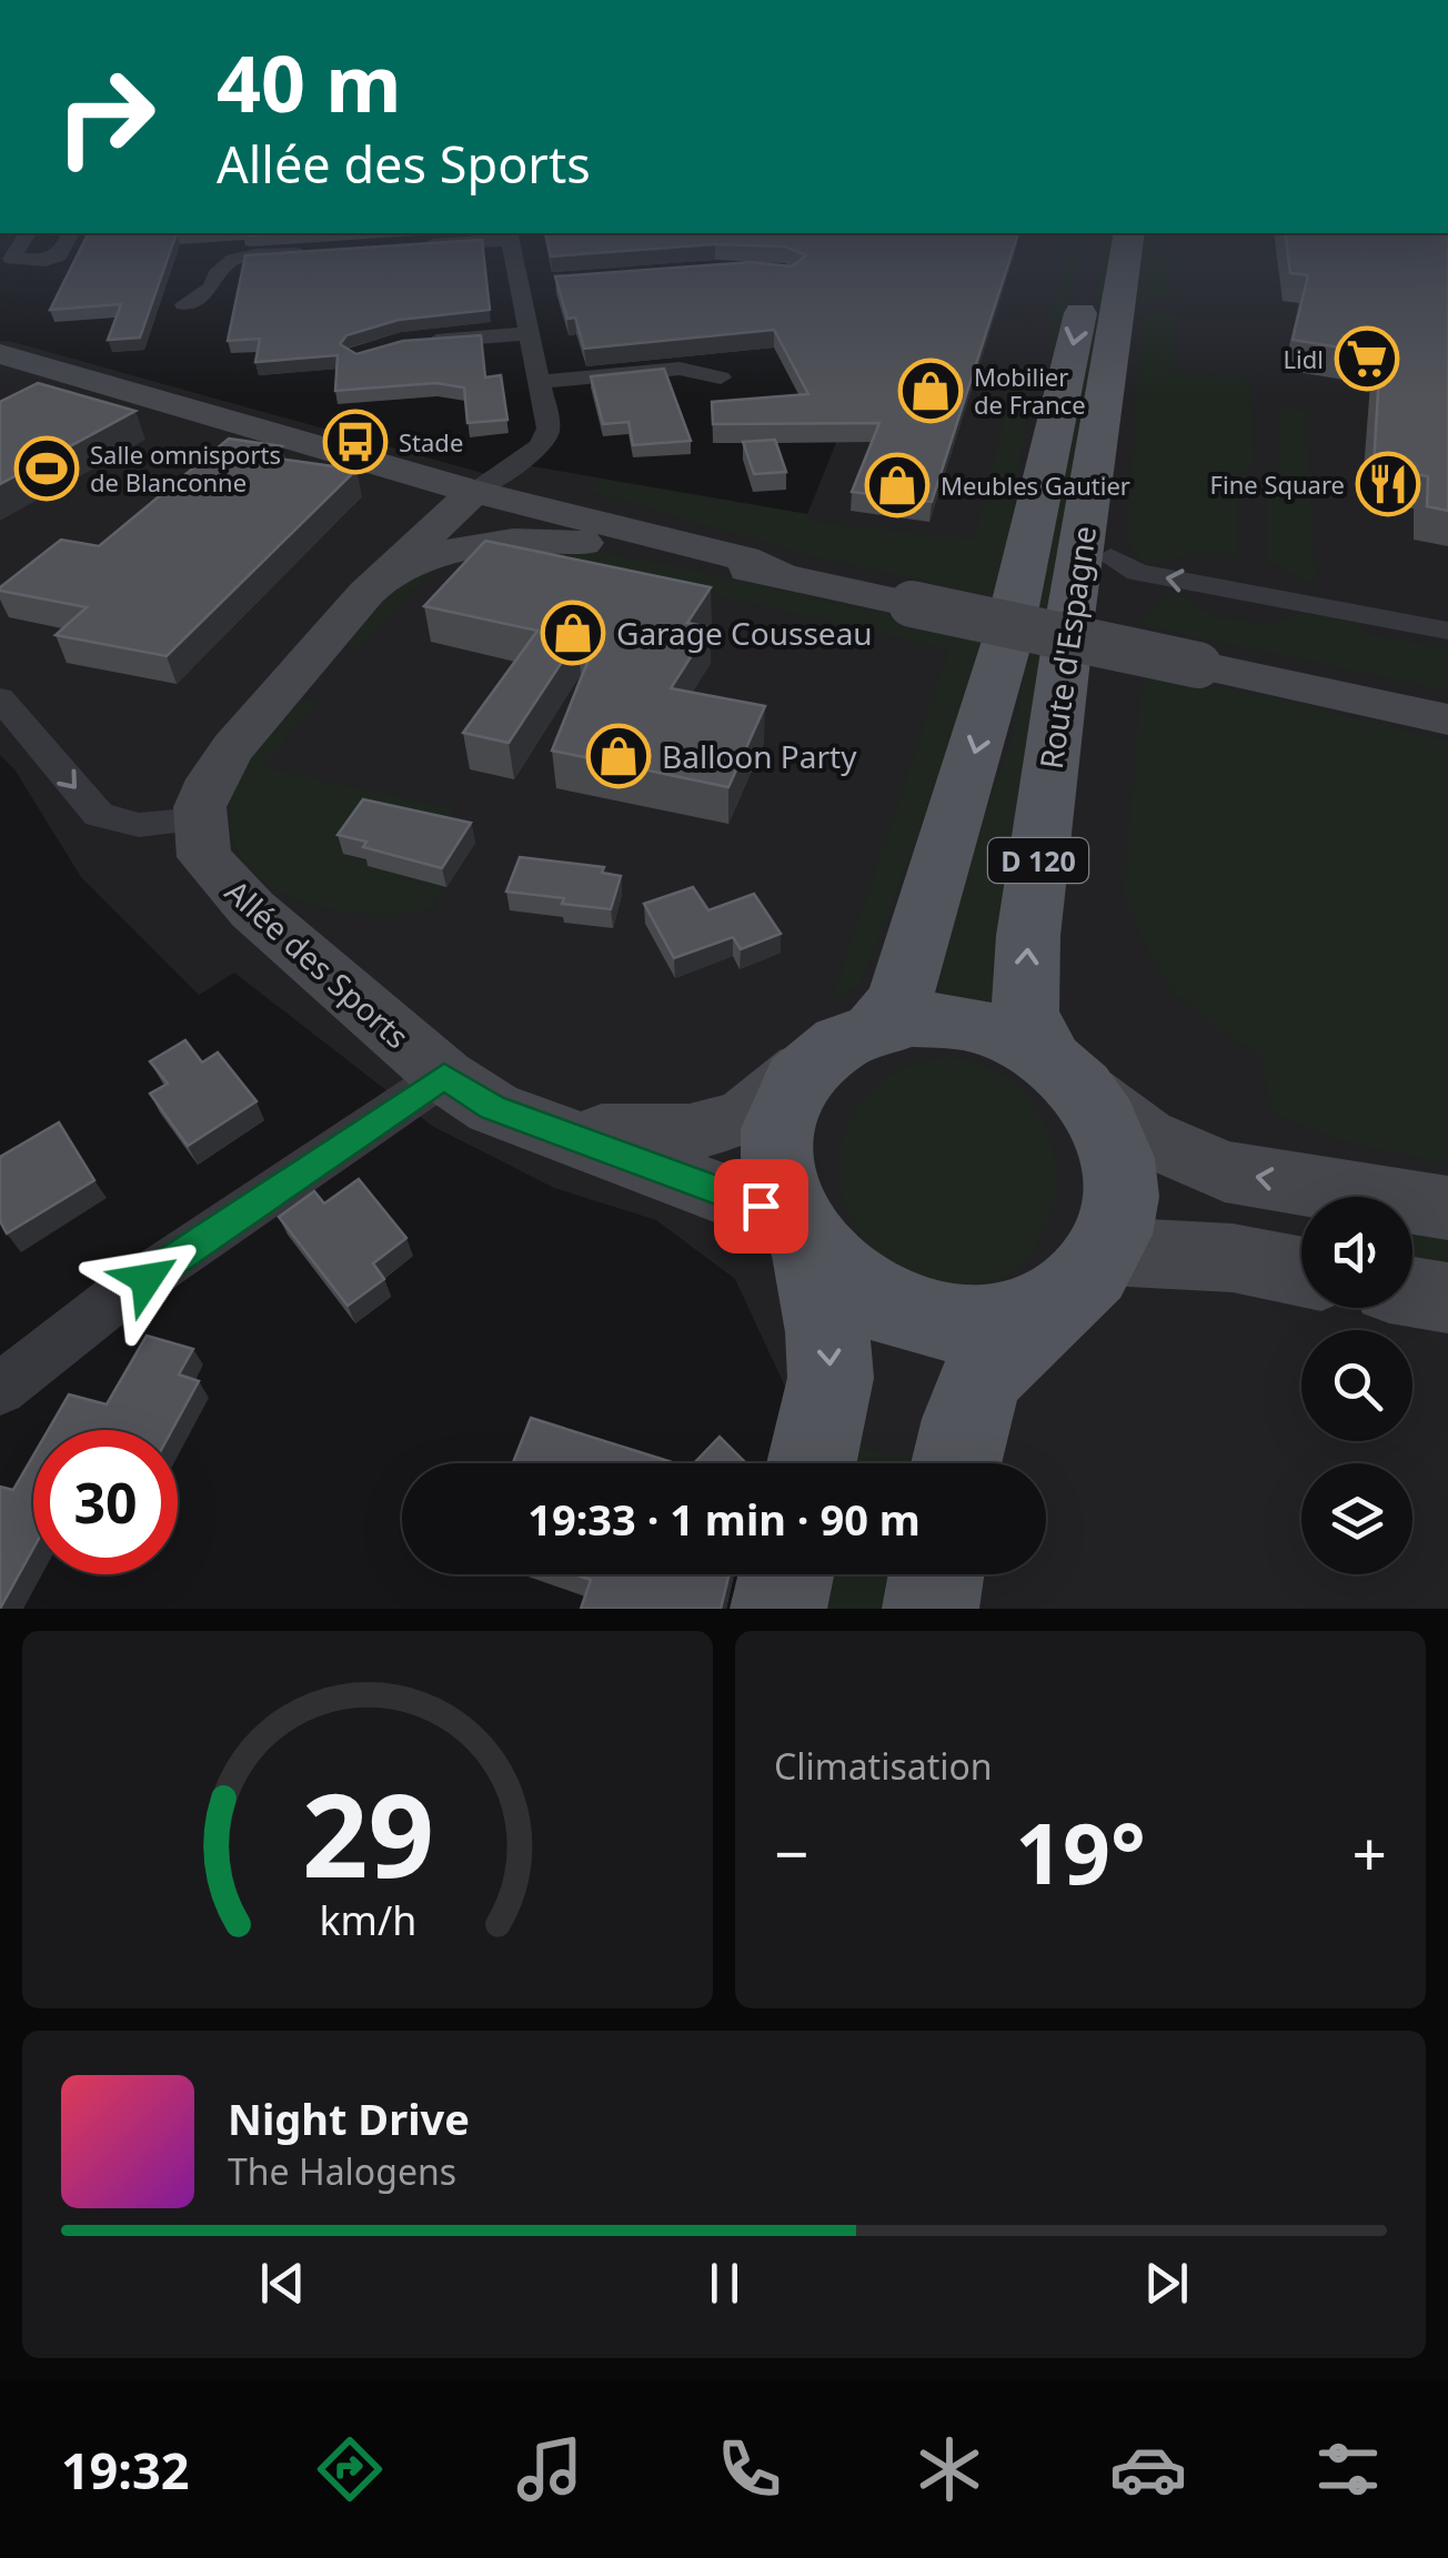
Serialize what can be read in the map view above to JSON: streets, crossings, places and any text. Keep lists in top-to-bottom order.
{
  "streets": {
    "main road": ["Route d'Espagne", "D 120"],
    "street": ["Allée des Sports"]
  },
  "crossings": [
    ["Route d'Espagne", "D 120"],
    ["Route d'Espagne", "Allée des Sports"],
    ["D 120", "Allée des Sports"]
  ],
  "places": {
    "supermarket": ["Lidl"],
    "shop": [
      "Mobilier de France",
      "Meubles Gautier",
      "Garage Cousseau",
      "Balloon Party"
    ],
    "bus stop": ["Stade"],
    "sports": ["Salle omnisports de Blanconne"],
    "restaurant": ["Fine Square"]
  },
  "page": {
    "turn": ["40 m", "Allée des Sports"],
    "limit": "30",
    "trip": "19:33 · 1 min · 90 m",
    "tile": "Climatisation",
    "heat": ["−", "19°", "+"],
    "song": ["Night Drive", "The Halogens"],
    "tabs": "19:32",
    "gauge": ["29", "km/h"]
  }
}
